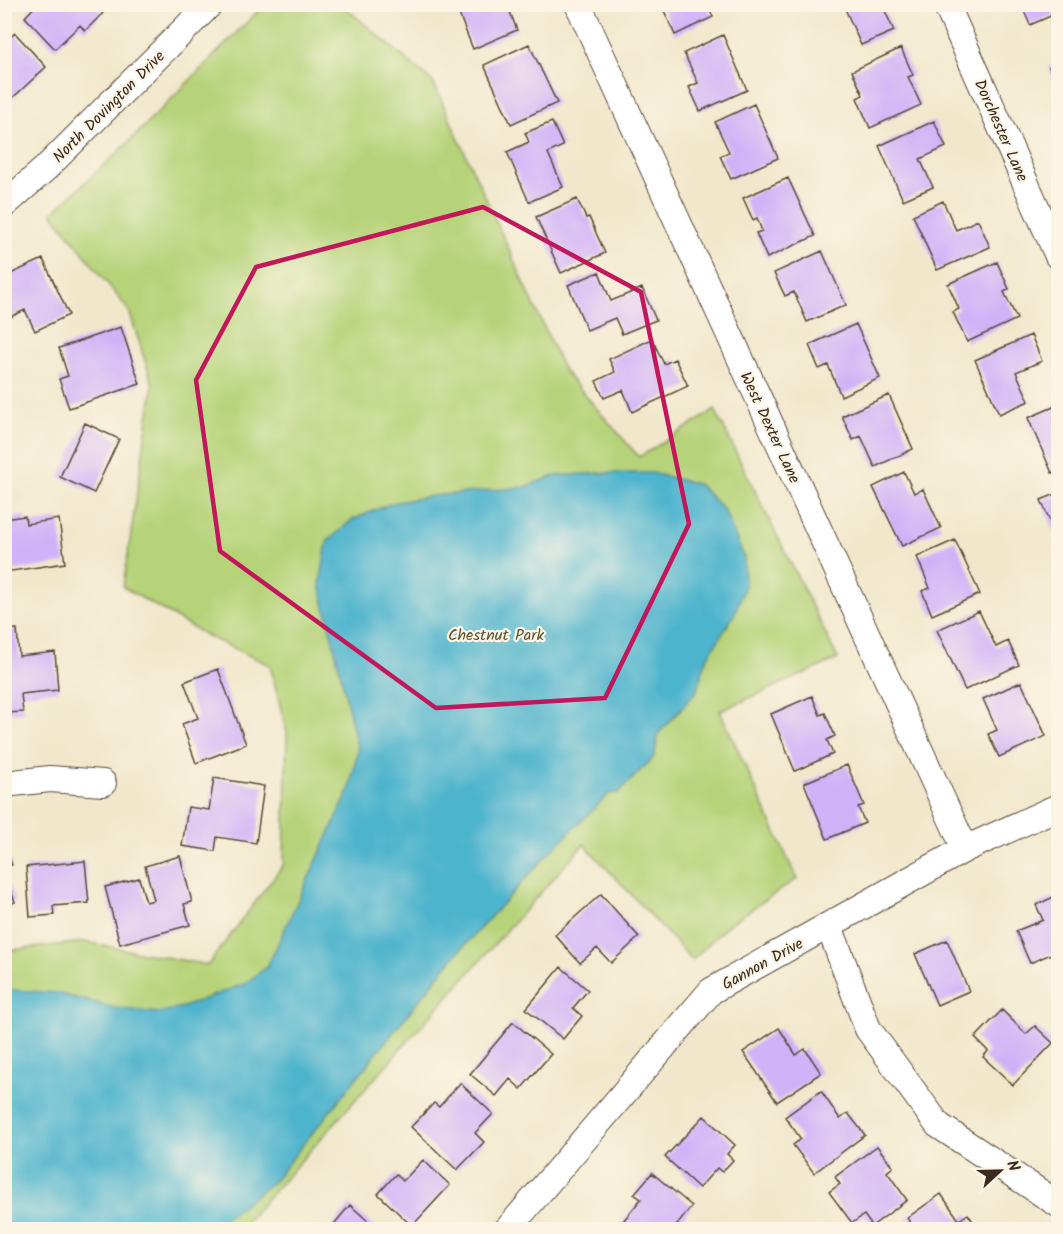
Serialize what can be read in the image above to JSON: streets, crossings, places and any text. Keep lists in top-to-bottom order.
{
  "streets": {
    "street": [
      "North Dovington Drive",
      "Dorchester Lane",
      "West Dexter Lane",
      "Gannon Drive"
    ]
  },
  "crossings": [
    ["West Dexter Lane", "Gannon Drive"]
  ],
  "parks": ["Chestnut Park"],
  "north": "right"
}
